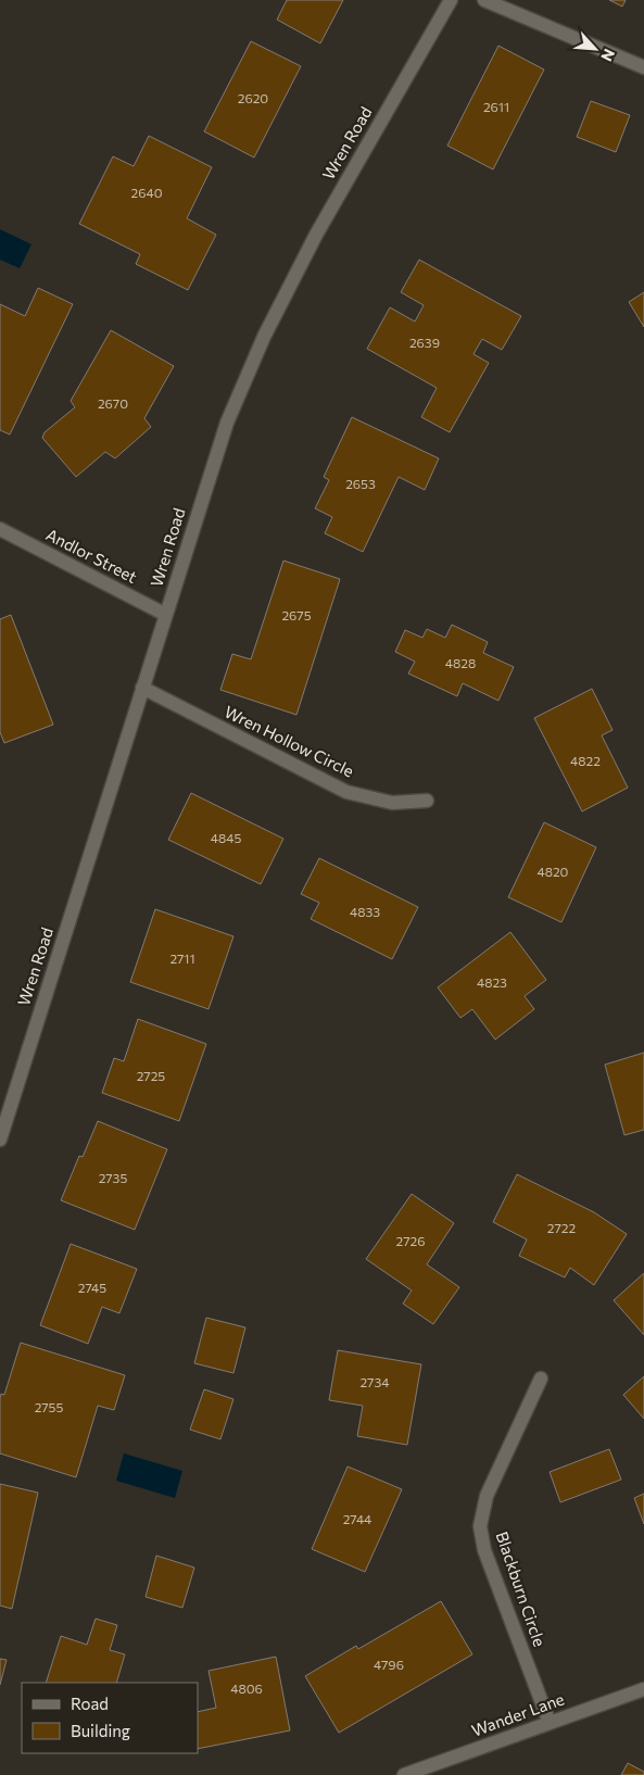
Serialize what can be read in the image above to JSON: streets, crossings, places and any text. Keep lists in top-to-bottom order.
{
  "streets": {
    "street": [
      "Wren Road",
      "Andlor Street",
      "Wren Hollow Circle",
      "Blackburn Circle",
      "Wander Lane"
    ]
  },
  "crossings": [
    ["Wren Road", "Andlor Street"],
    ["Wren Road", "Wren Hollow Circle"],
    ["Blackburn Circle", "Wander Lane"]
  ],
  "house_numbers": [
    "2620",
    "2611",
    "2640",
    "2639",
    "2670",
    "2653",
    "2675",
    "4828",
    "4822",
    "4845",
    "4820",
    "4833",
    "2711",
    "4823",
    "2725",
    "2735",
    "2722",
    "2726",
    "2745",
    "2734",
    "2755",
    "2744",
    "4796",
    "4806"
  ],
  "legend": ["Road", "Building"],
  "north": "bottom right"
}
